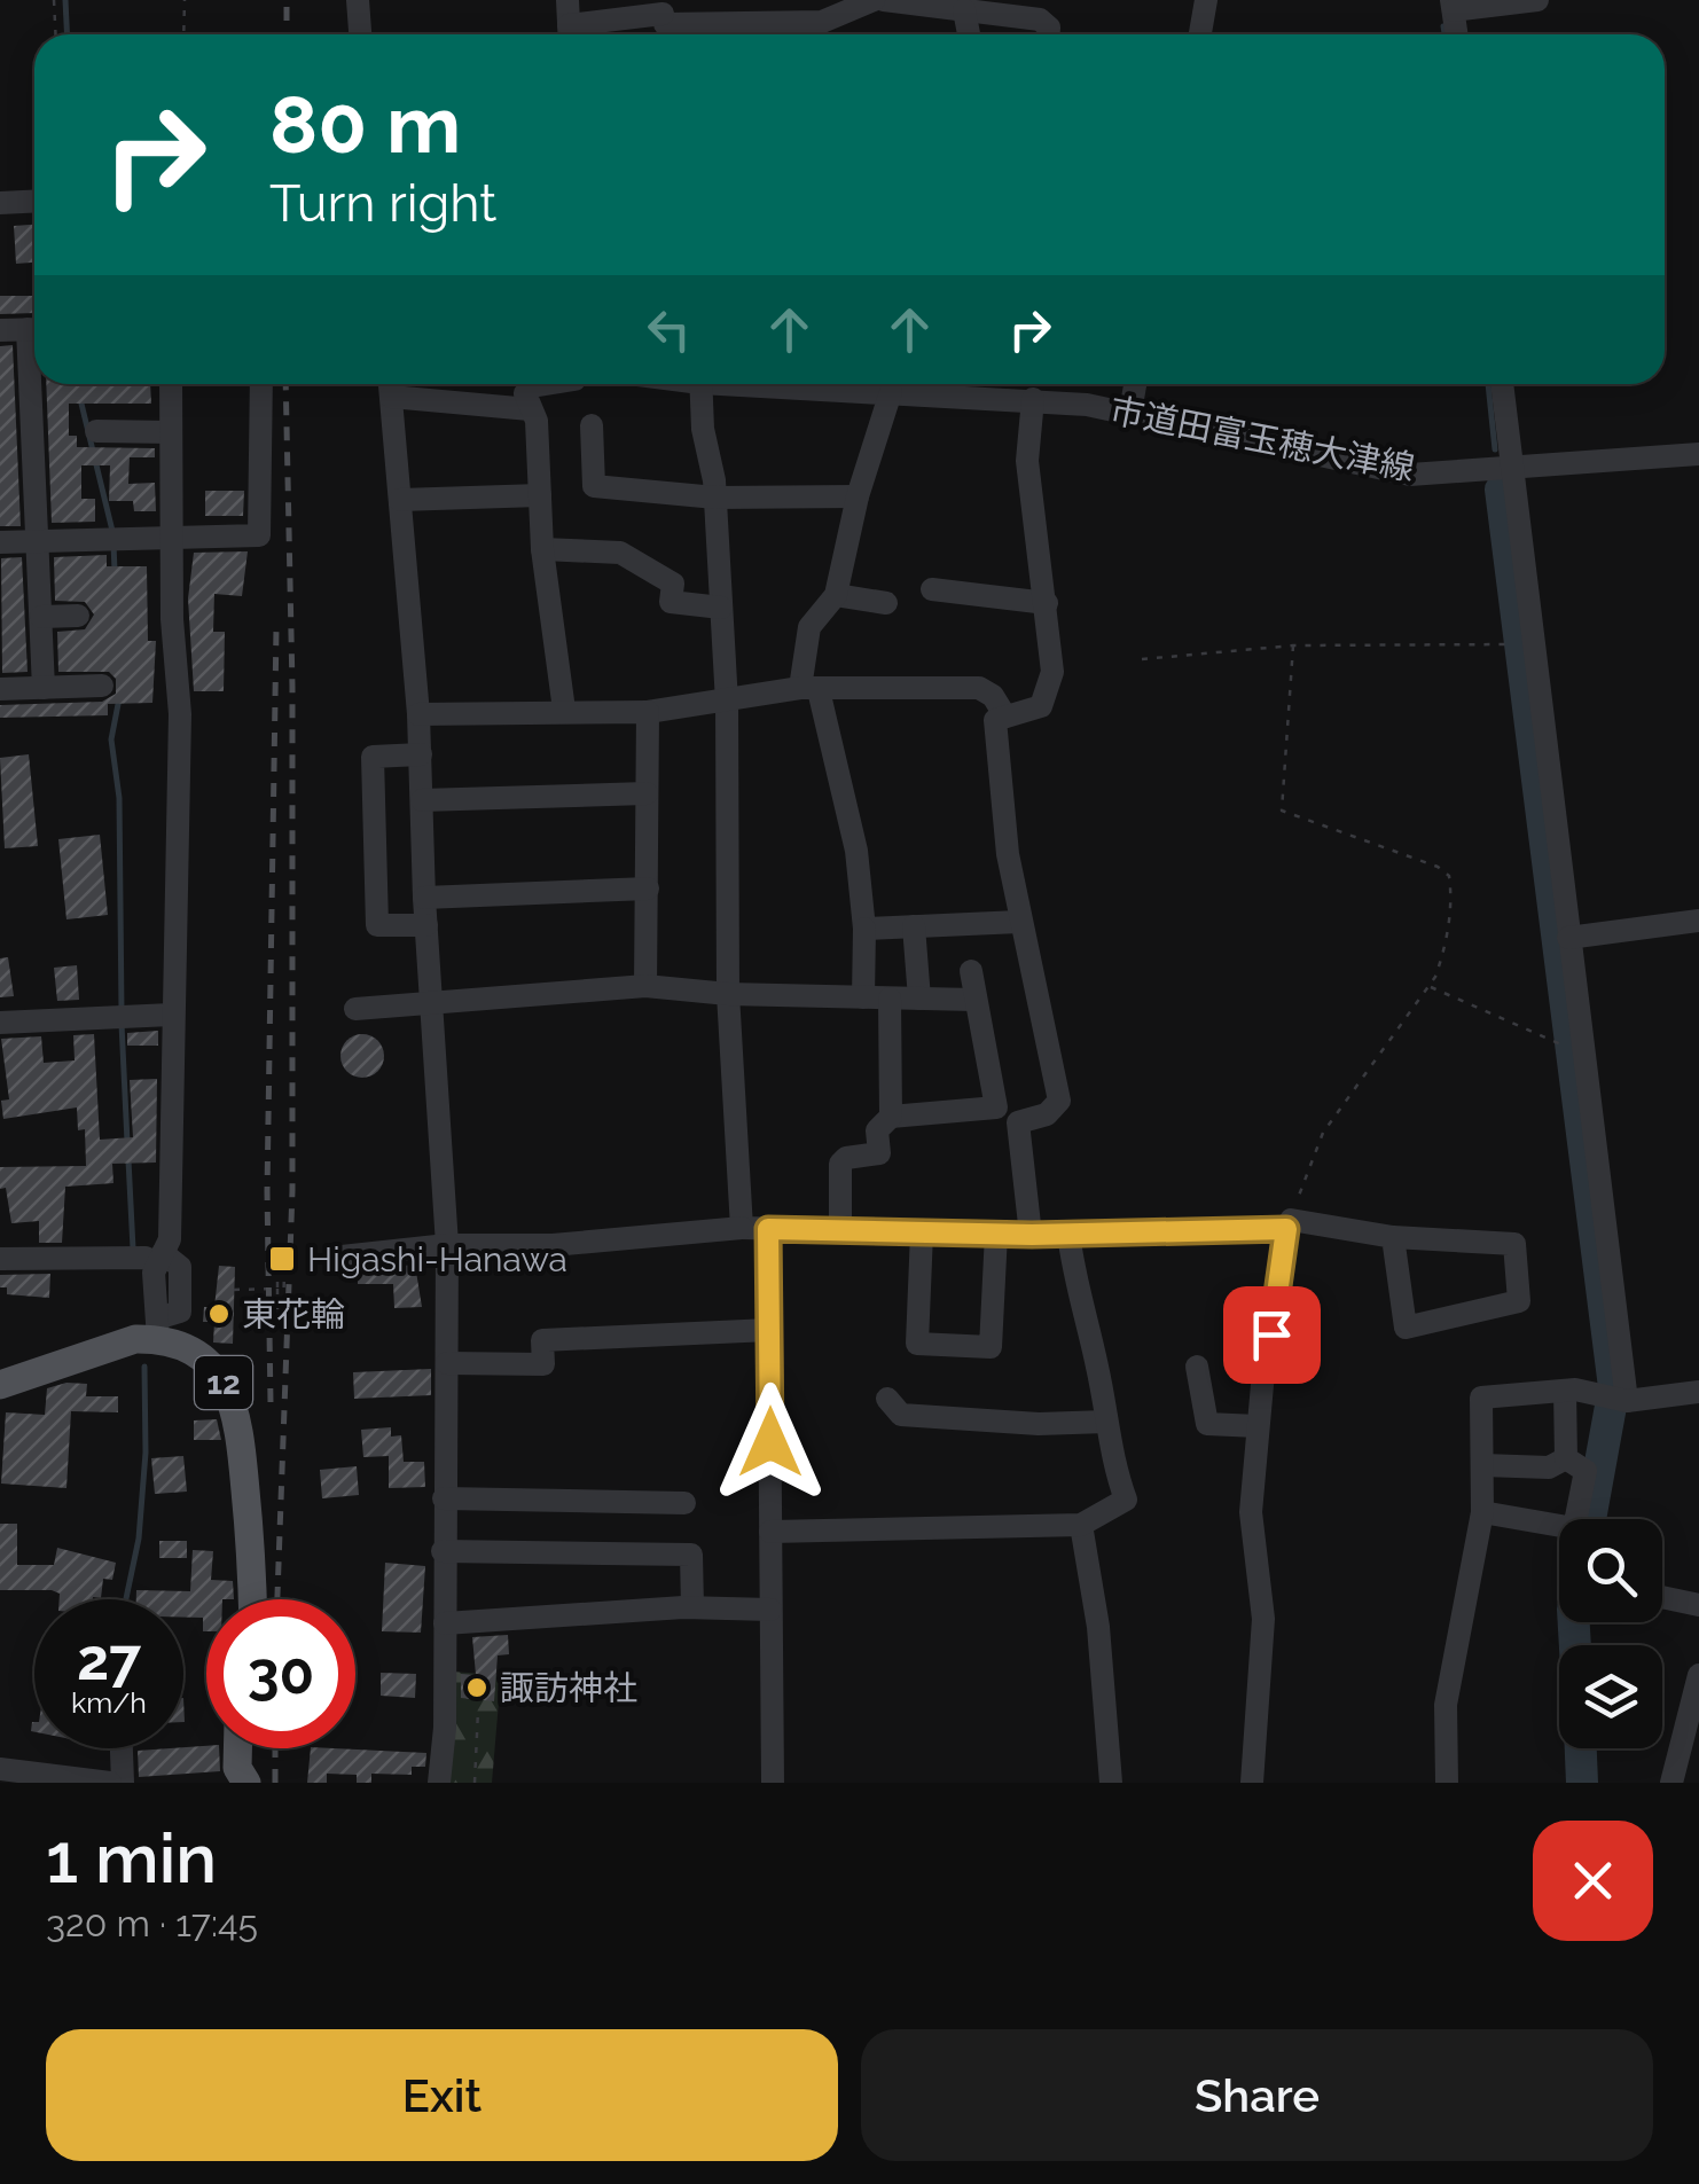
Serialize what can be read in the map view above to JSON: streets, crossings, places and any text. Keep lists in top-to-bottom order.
{
  "streets": {
    "main road": ["12"],
    "street": ["市道田富玉穂大津線"]
  },
  "places": {
    "transit": ["Higashi-Hanawa"],
    "other": ["東花輪", "諏訪神社"]
  },
  "page": {
    "turn": ["80 m", "Turn right"],
    "speed": "27 km/h",
    "limit": "30",
    "heading": ["1 min", "320 m · 17:45"],
    "buttons": ["Exit", "Share"]
  }
}
